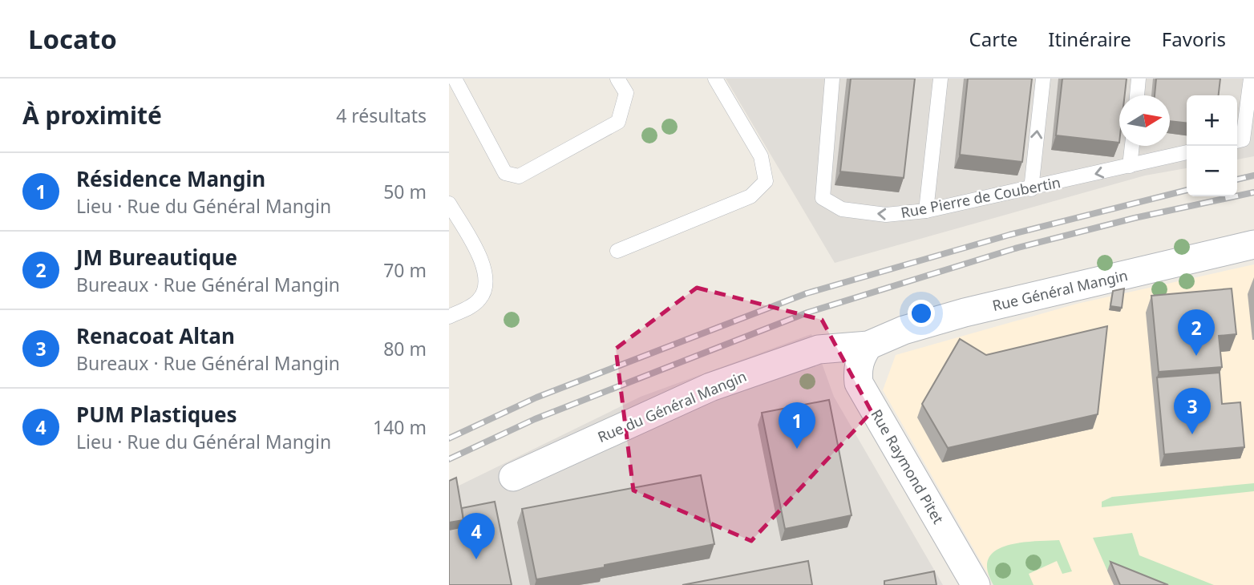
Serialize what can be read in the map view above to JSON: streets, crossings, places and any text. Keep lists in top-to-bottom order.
{
  "streets": {
    "street": ["Rue Général Mangin", "Rue du Général Mangin", "Rue Raymond Pitet"],
    "lane": ["Rue Pierre de Coubertin"]
  },
  "crossings": [
    ["Rue Général Mangin", "Rue du Général Mangin"],
    ["Rue Général Mangin", "Rue Raymond Pitet"],
    ["Rue du Général Mangin", "Rue Raymond Pitet"]
  ],
  "north": "right",
  "page": {
    "header": "Locato",
    "nav": ["Carte", "Itinéraire", "Favoris"],
    "heading": ["À proximité", "4 résultats"],
    "map_buttons": ["+", "−"],
    "list": [
      {
        "mark": "1",
        "name": "Résidence Mangin",
        "note": "Lieu · Rue du Général Mangin",
        "value": "50 m"
      },
      {
        "mark": "2",
        "name": "JM Bureautique",
        "note": "Bureaux · Rue Général Mangin",
        "value": "70 m"
      },
      {
        "mark": "3",
        "name": "Renacoat Altan",
        "note": "Bureaux · Rue Général Mangin",
        "value": "80 m"
      },
      {
        "mark": "4",
        "name": "PUM Plastiques",
        "note": "Lieu · Rue du Général Mangin",
        "value": "140 m"
      }
    ],
    "pins": [
      "2",
      "3",
      "1",
      "4"
    ]
  }
}
